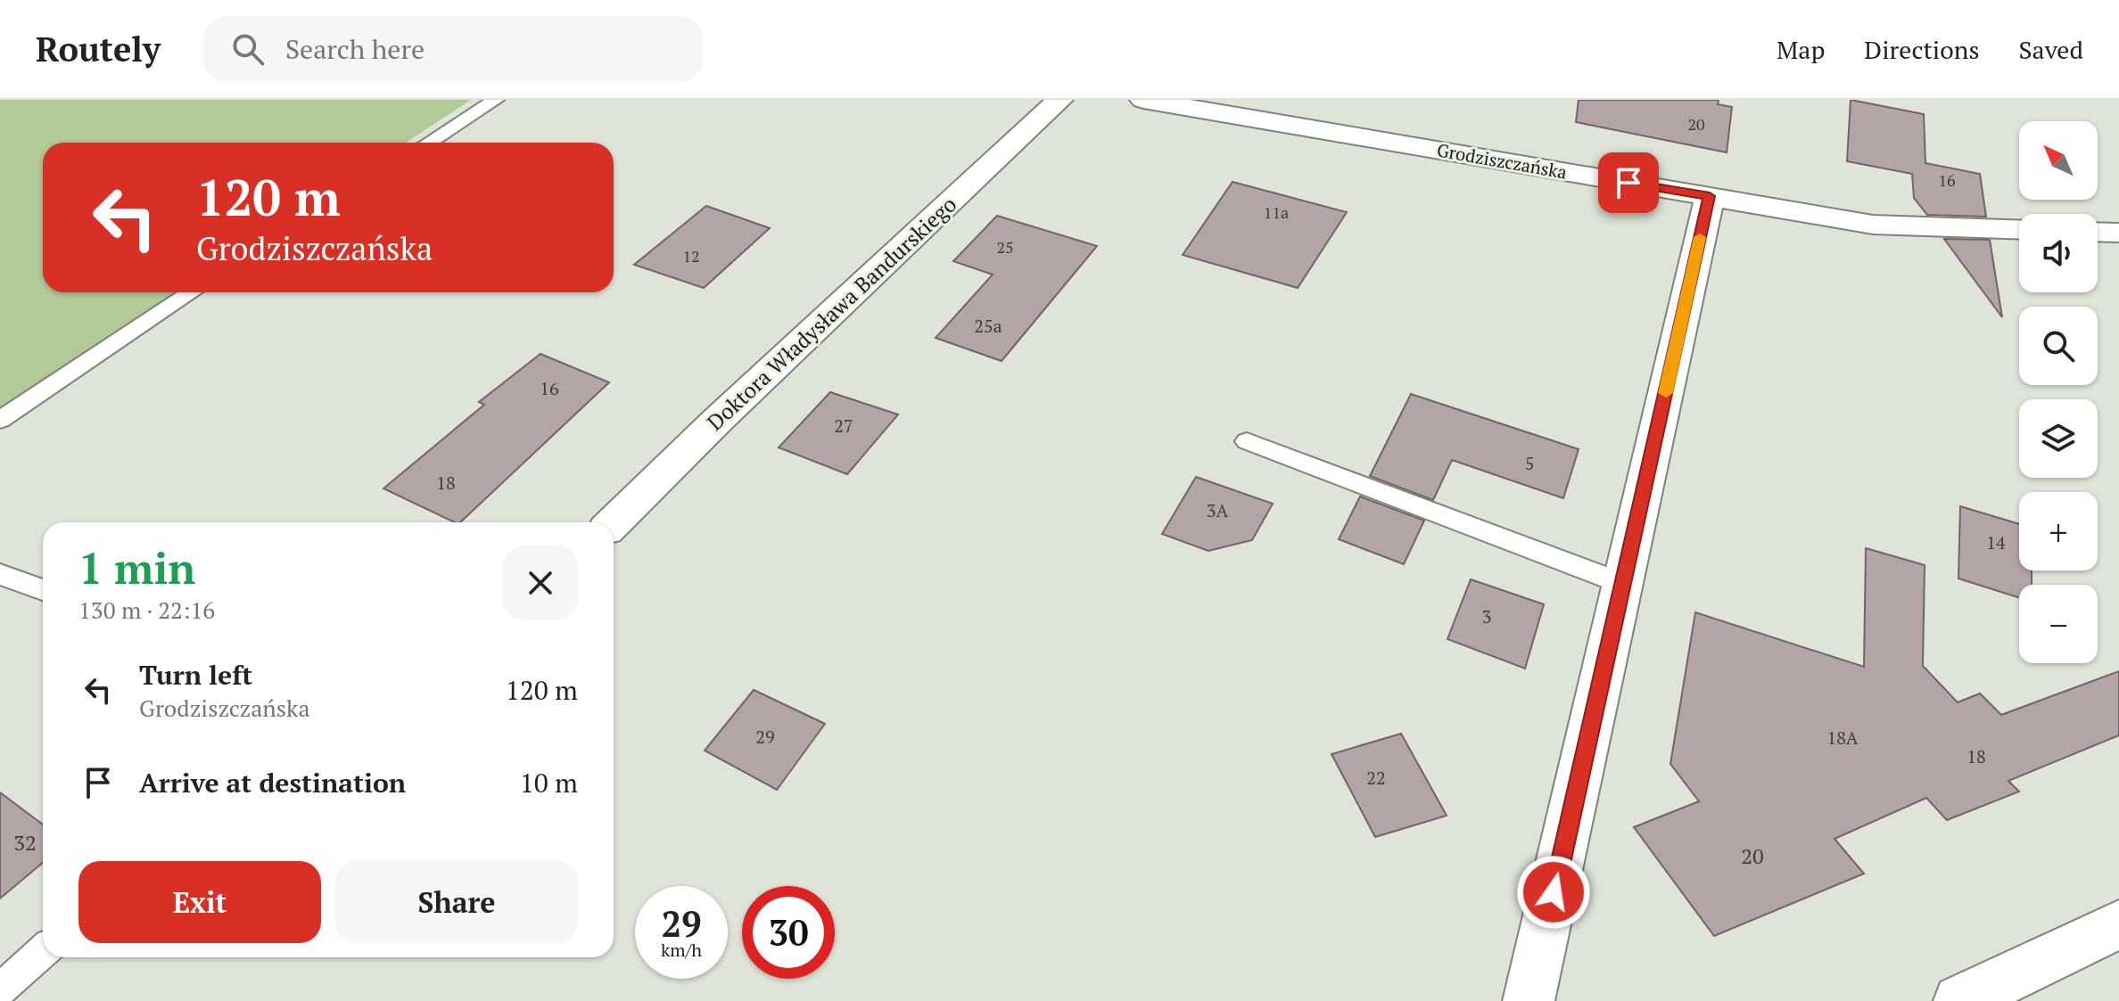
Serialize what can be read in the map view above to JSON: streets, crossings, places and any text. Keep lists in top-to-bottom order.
{
  "streets": {
    "street": ["Grodziszczańska", "Doktora Władysława Bandurskiego"]
  },
  "house_numbers": [
    "20",
    "16",
    "11a",
    "25",
    "12",
    "25a",
    "16",
    "27",
    "5",
    "18",
    "3A",
    "14",
    "3",
    "29",
    "18A",
    "18",
    "22",
    "32",
    "20"
  ],
  "north": "top left",
  "page": {
    "header": "Routely",
    "search": "Search here",
    "nav": ["Map", "Directions", "Saved"],
    "map_buttons": ["+", "−"],
    "turn": ["120 m", "Grodziszczańska"],
    "heading": ["1 min", "130 m · 22:16"],
    "list": [
      {
        "name": "Turn left",
        "note": "Grodziszczańska",
        "value": "120 m"
      },
      {
        "name": "Arrive at destination",
        "value": "10 m"
      }
    ],
    "buttons": ["Exit", "Share"],
    "speed": "29 km/h",
    "limit": "30"
  }
}
